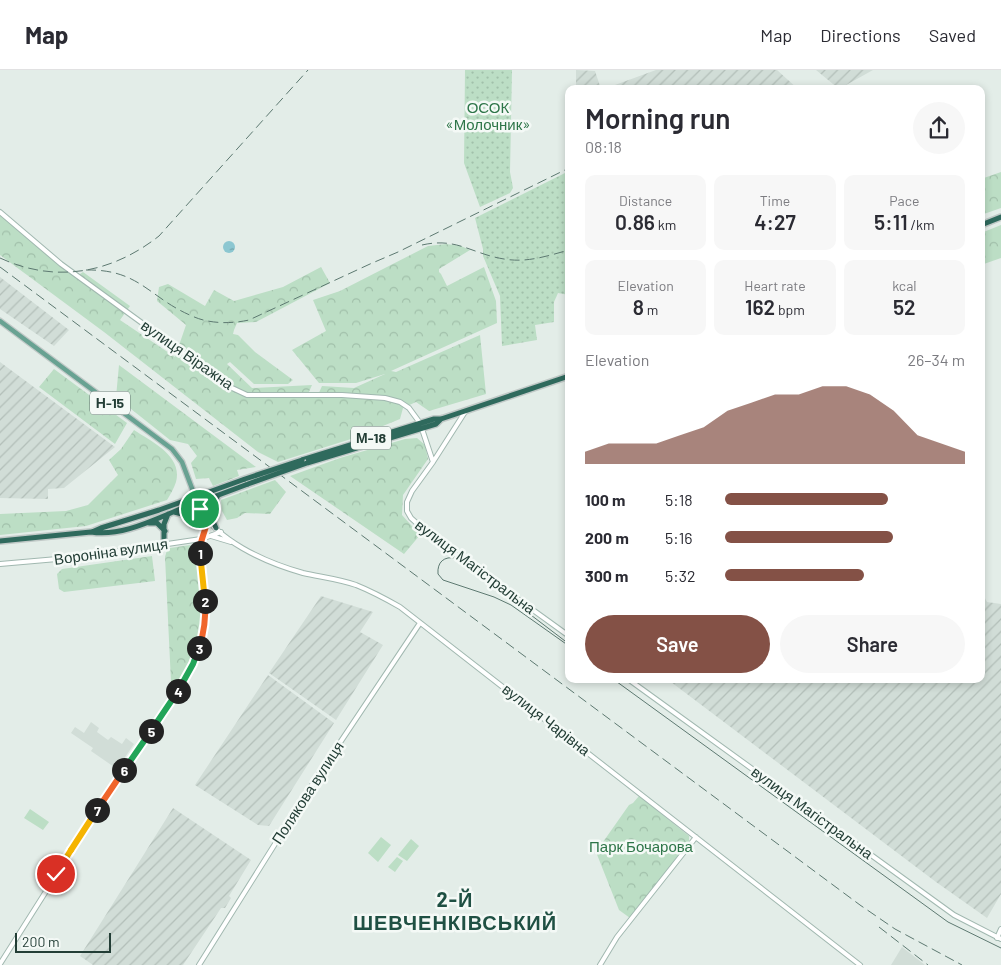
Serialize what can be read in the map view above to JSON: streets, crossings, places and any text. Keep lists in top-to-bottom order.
{
  "streets": {
    "highway": ["М-18"],
    "main road": [
      "вулиця Віражна",
      "Н-15",
      "Вороніна вулиця",
      "вулиця Магістральна",
      "вулиця Чарівна",
      "Полякова вулиця"
    ]
  },
  "crossings": [
    ["вулиця Віражна", "М-18"],
    ["вулиця Віражна", "вулиця Магістральна"],
    ["Н-15", "М-18"],
    ["Н-15", "вулиця Чарівна"],
    ["М-18", "вулиця Магістральна"],
    ["М-18", "вулиця Чарівна"],
    ["Вороніна вулиця", "вулиця Чарівна"],
    ["вулиця Чарівна", "Полякова вулиця"]
  ],
  "districts": ["2-Й ШЕВЧЕНКІВСЬКИЙ"],
  "parks": ["ОСОК «Молочник»", "Парк Бочарова"],
  "scale_bar": "200 m",
  "page": {
    "header": "Map",
    "nav": ["Map", "Directions", "Saved"],
    "heading": ["Morning run", "08:18"],
    "stats": [
      ["Distance", "0.86 km"],
      ["Time", "4:27"],
      ["Pace", "5:11 /km"],
      ["Elevation", "8 m"],
      ["Heart rate", "162 bpm"],
      ["kcal", "52"]
    ],
    "chart": ["Elevation", "26–34 m"],
    "list": [
      {
        "name": "100 m",
        "note": "5:18"
      },
      {
        "name": "200 m",
        "note": "5:16"
      },
      {
        "name": "300 m",
        "note": "5:32"
      }
    ],
    "pins": [
      "1",
      "2",
      "3",
      "4",
      "5",
      "6",
      "7"
    ],
    "buttons": ["Save", "Share"],
    "scale": "200 m"
  }
}
